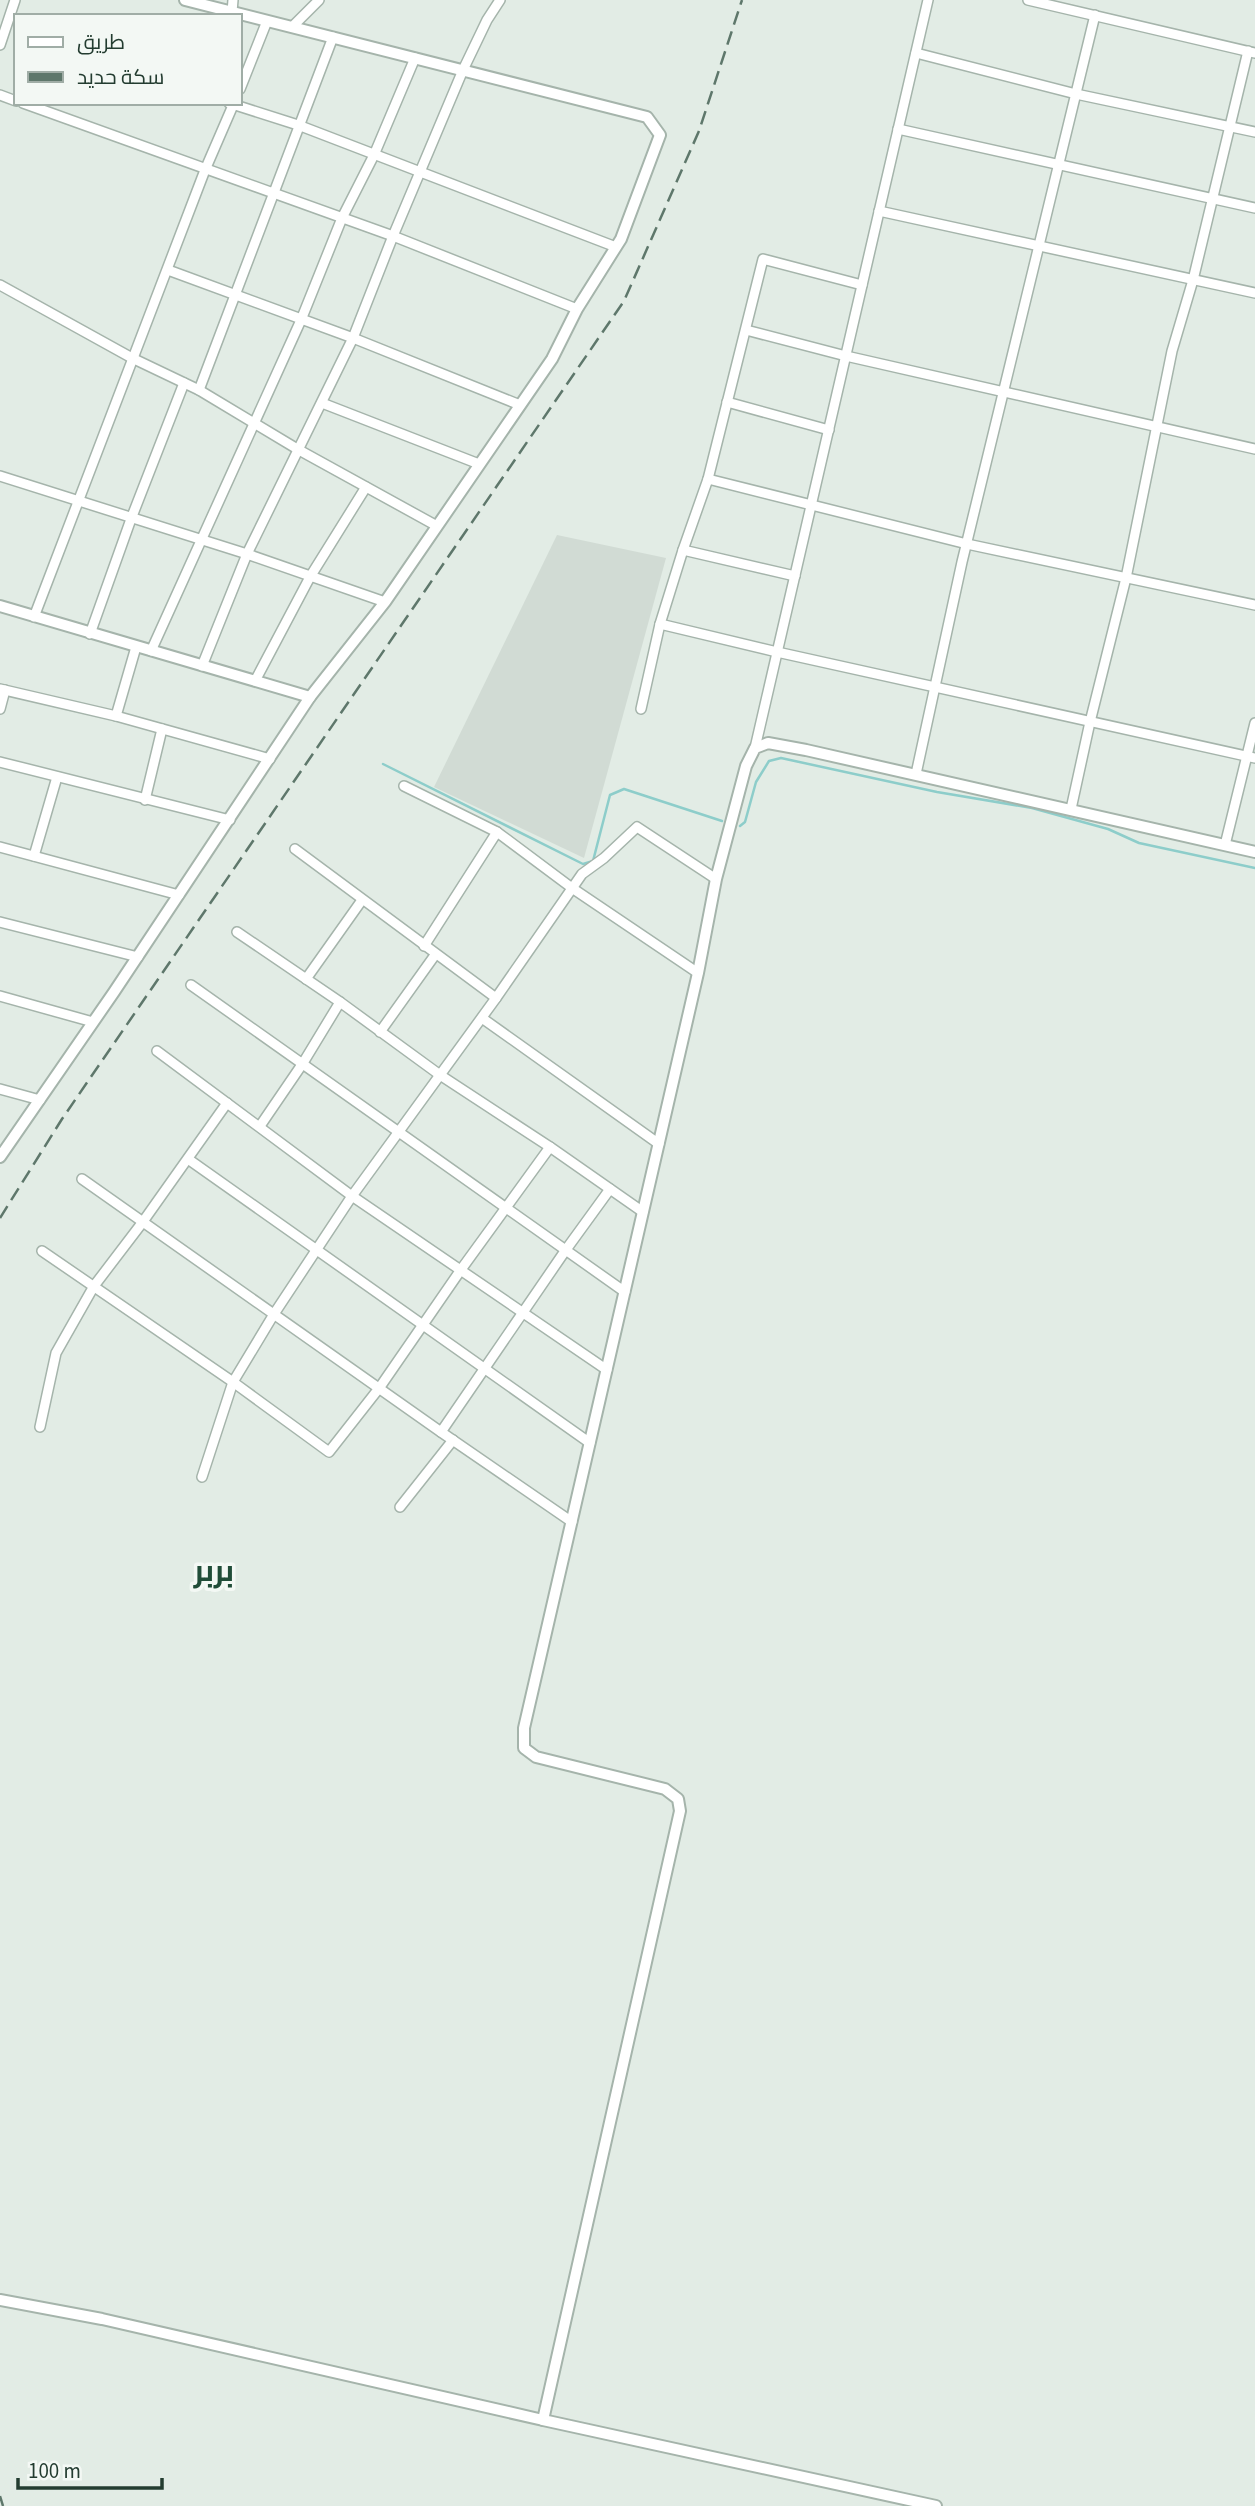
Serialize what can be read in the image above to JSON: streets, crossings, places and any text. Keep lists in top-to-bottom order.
{
  "districts": ["بربر"],
  "legend": ["طريق", "سكة حديد"],
  "scale_bar": "100 m"
}
